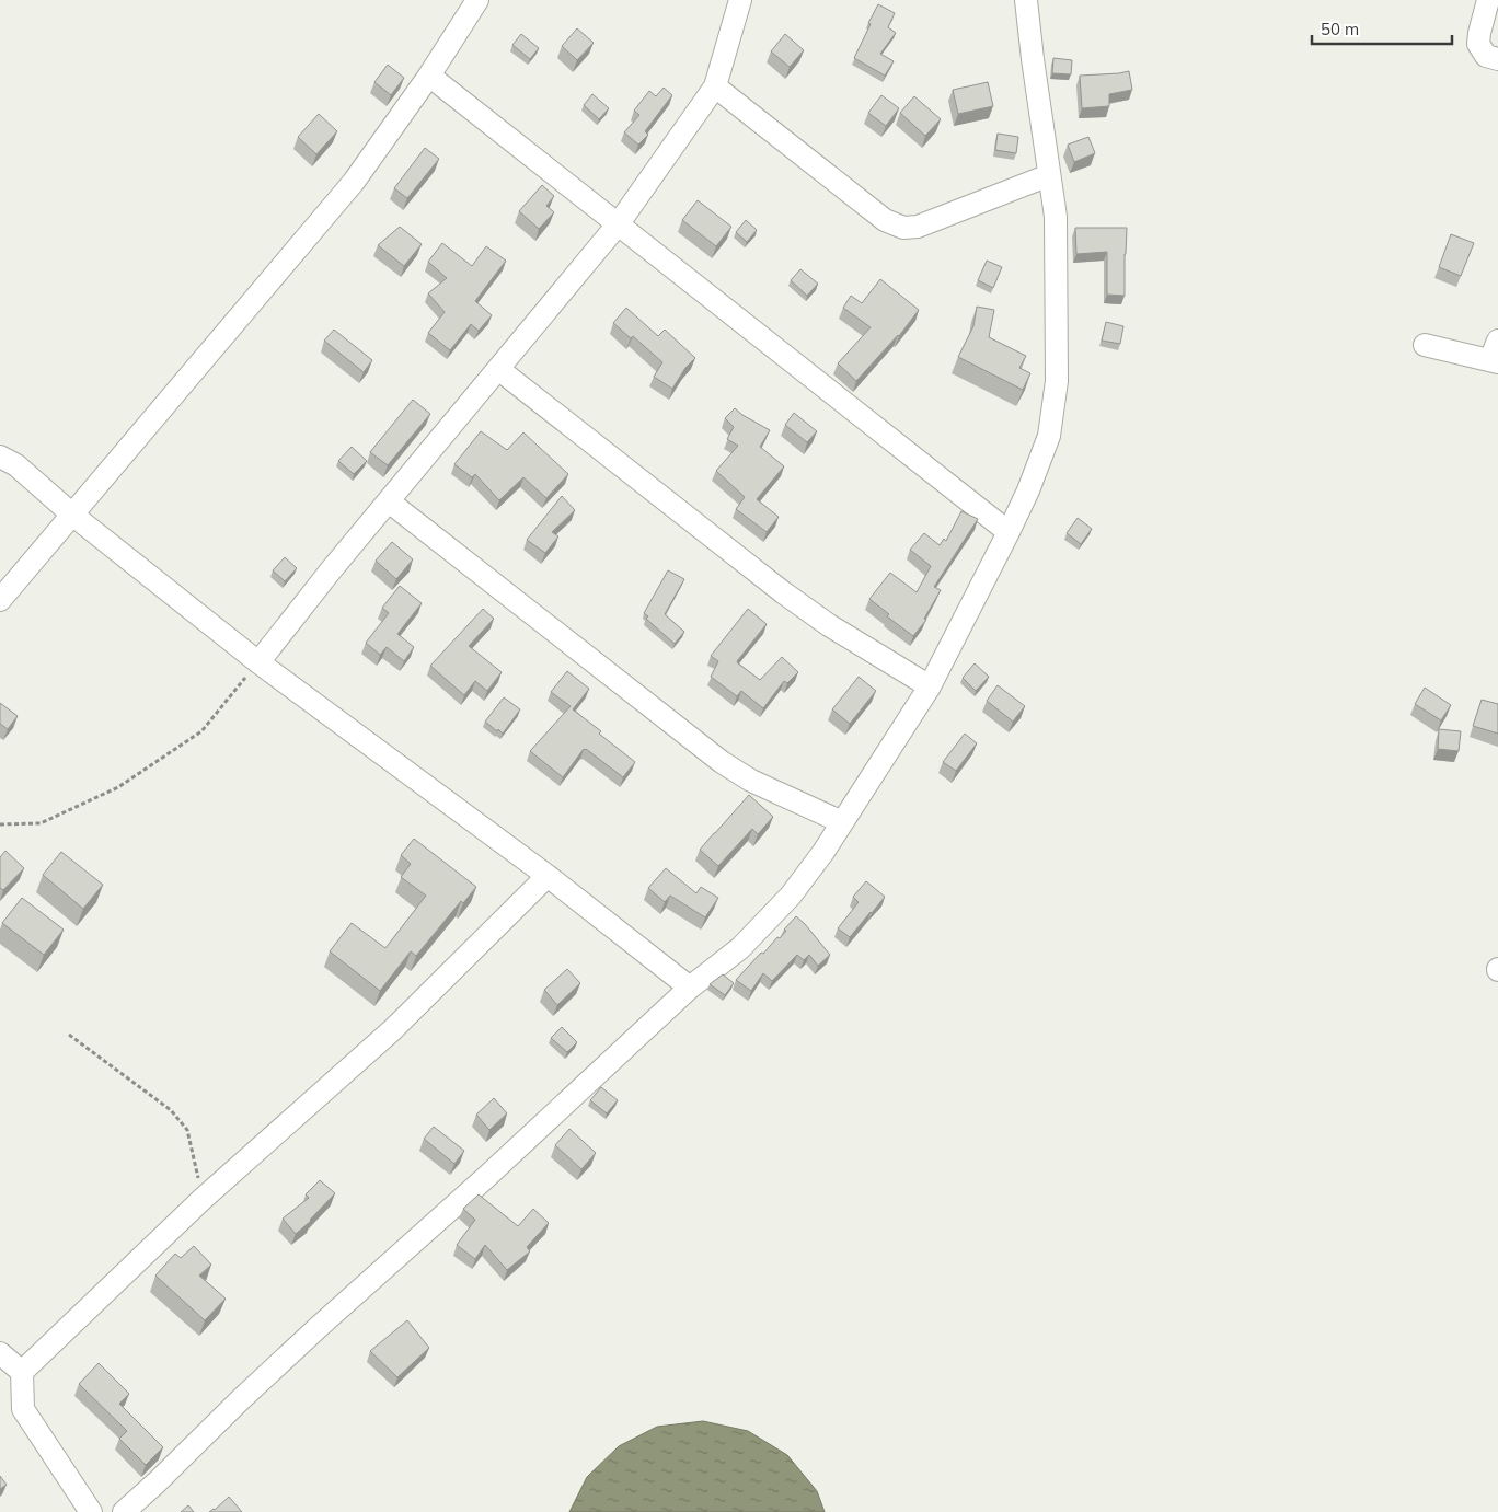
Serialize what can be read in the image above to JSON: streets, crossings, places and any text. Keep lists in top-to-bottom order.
{
  "scale_bar": "50 m"
}
